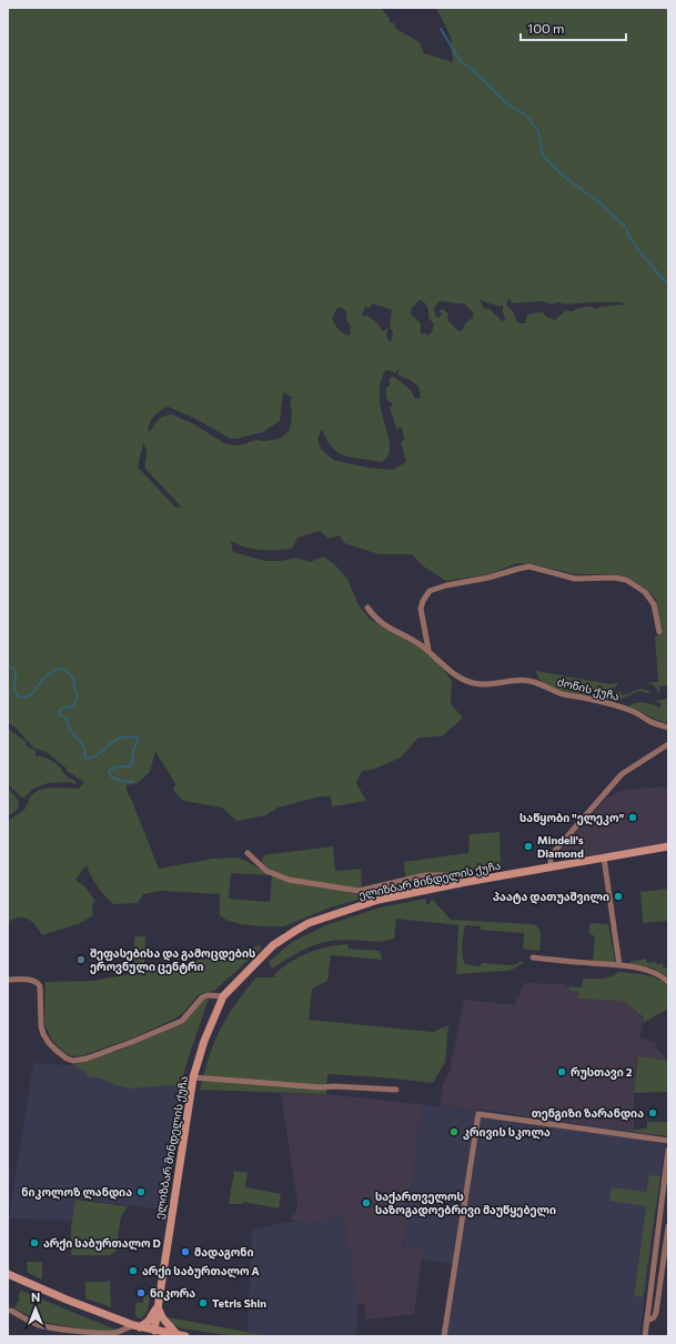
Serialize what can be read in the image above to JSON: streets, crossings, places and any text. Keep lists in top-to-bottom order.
{
  "streets": {
    "street": ["ძოწის ქუჩა", "ელიზბარ მინდელის ქუჩა"]
  },
  "places": [
    "საწყობი \"ელეკო\"",
    "Mindeli's Diamond",
    "პაატა დათუაშვილი",
    "შეფასებისა და გამოცდების ეროვნული ცენტრი",
    "რუსთავი 2",
    "თენგიზი ზარანდია",
    "კრივის სკოლა",
    "ნიკოლოზ ლანდია",
    "საქართველოს საზოგადოებრივი მაუწყებელი",
    "არქი საბურთალო D",
    "მადაგონი",
    "არქი საბურთალო A",
    "ნიკორა",
    "Tetris Shin"
  ],
  "scale_bar": "100 m",
  "north": "top"
}
